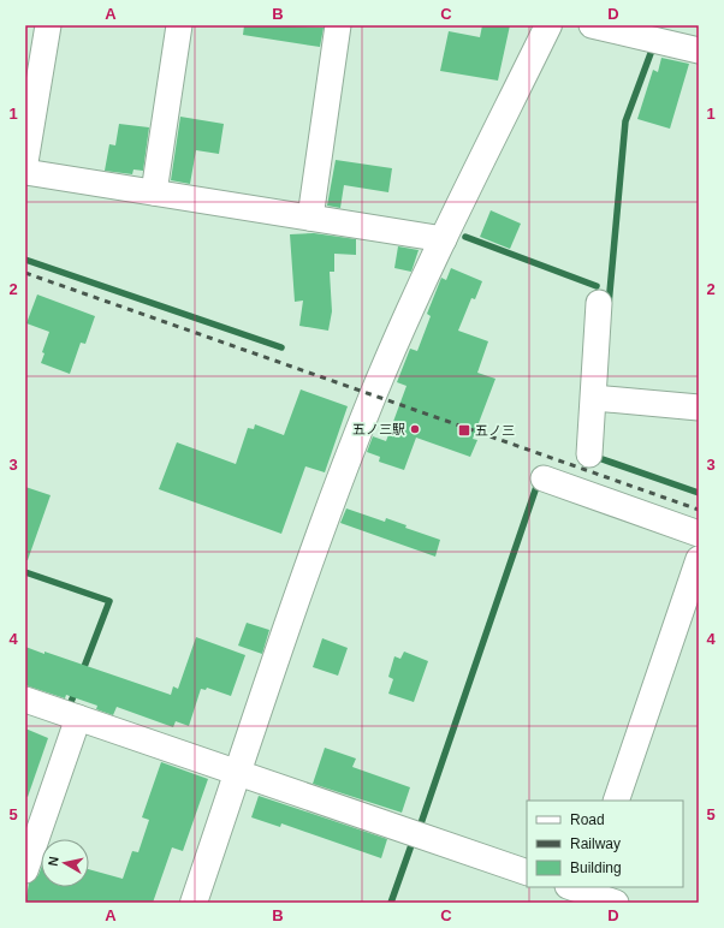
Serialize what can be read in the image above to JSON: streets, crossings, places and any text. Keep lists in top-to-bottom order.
{
  "places": {
    "other": ["五ノ三駅"],
    "transit": ["五ノ三"]
  },
  "legend": ["Road", "Railway", "Building"],
  "north": "left",
  "grid": {
    "columns": [
      "A",
      "B",
      "C",
      "D"
    ],
    "rows": [
      "1",
      "2",
      "3",
      "4",
      "5"
    ]
  }
}
